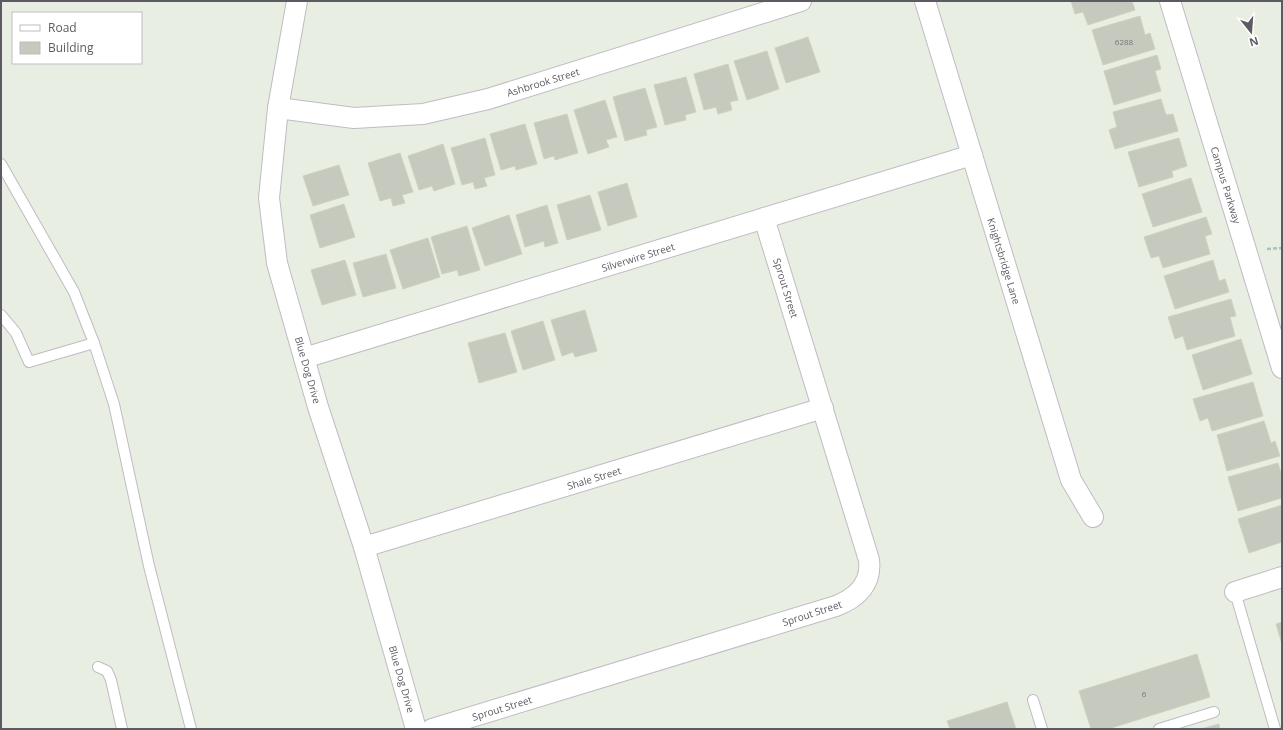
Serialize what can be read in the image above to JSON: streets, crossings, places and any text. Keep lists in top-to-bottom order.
{
  "streets": {
    "street": [
      "Ashbrook Street",
      "Campus Parkway",
      "Silverwire Street",
      "Knightsbridge Lane",
      "Sprout Street",
      "Blue Dog Drive",
      "Shale Street"
    ]
  },
  "crossings": [
    ["Ashbrook Street", "Blue Dog Drive"],
    ["Silverwire Street", "Knightsbridge Lane"],
    ["Silverwire Street", "Sprout Street"],
    ["Silverwire Street", "Blue Dog Drive"],
    ["Sprout Street", "Shale Street"],
    ["Blue Dog Drive", "Shale Street"]
  ],
  "house_numbers": ["6288", "6"],
  "legend": ["Road", "Building"],
  "north": "bottom"
}
